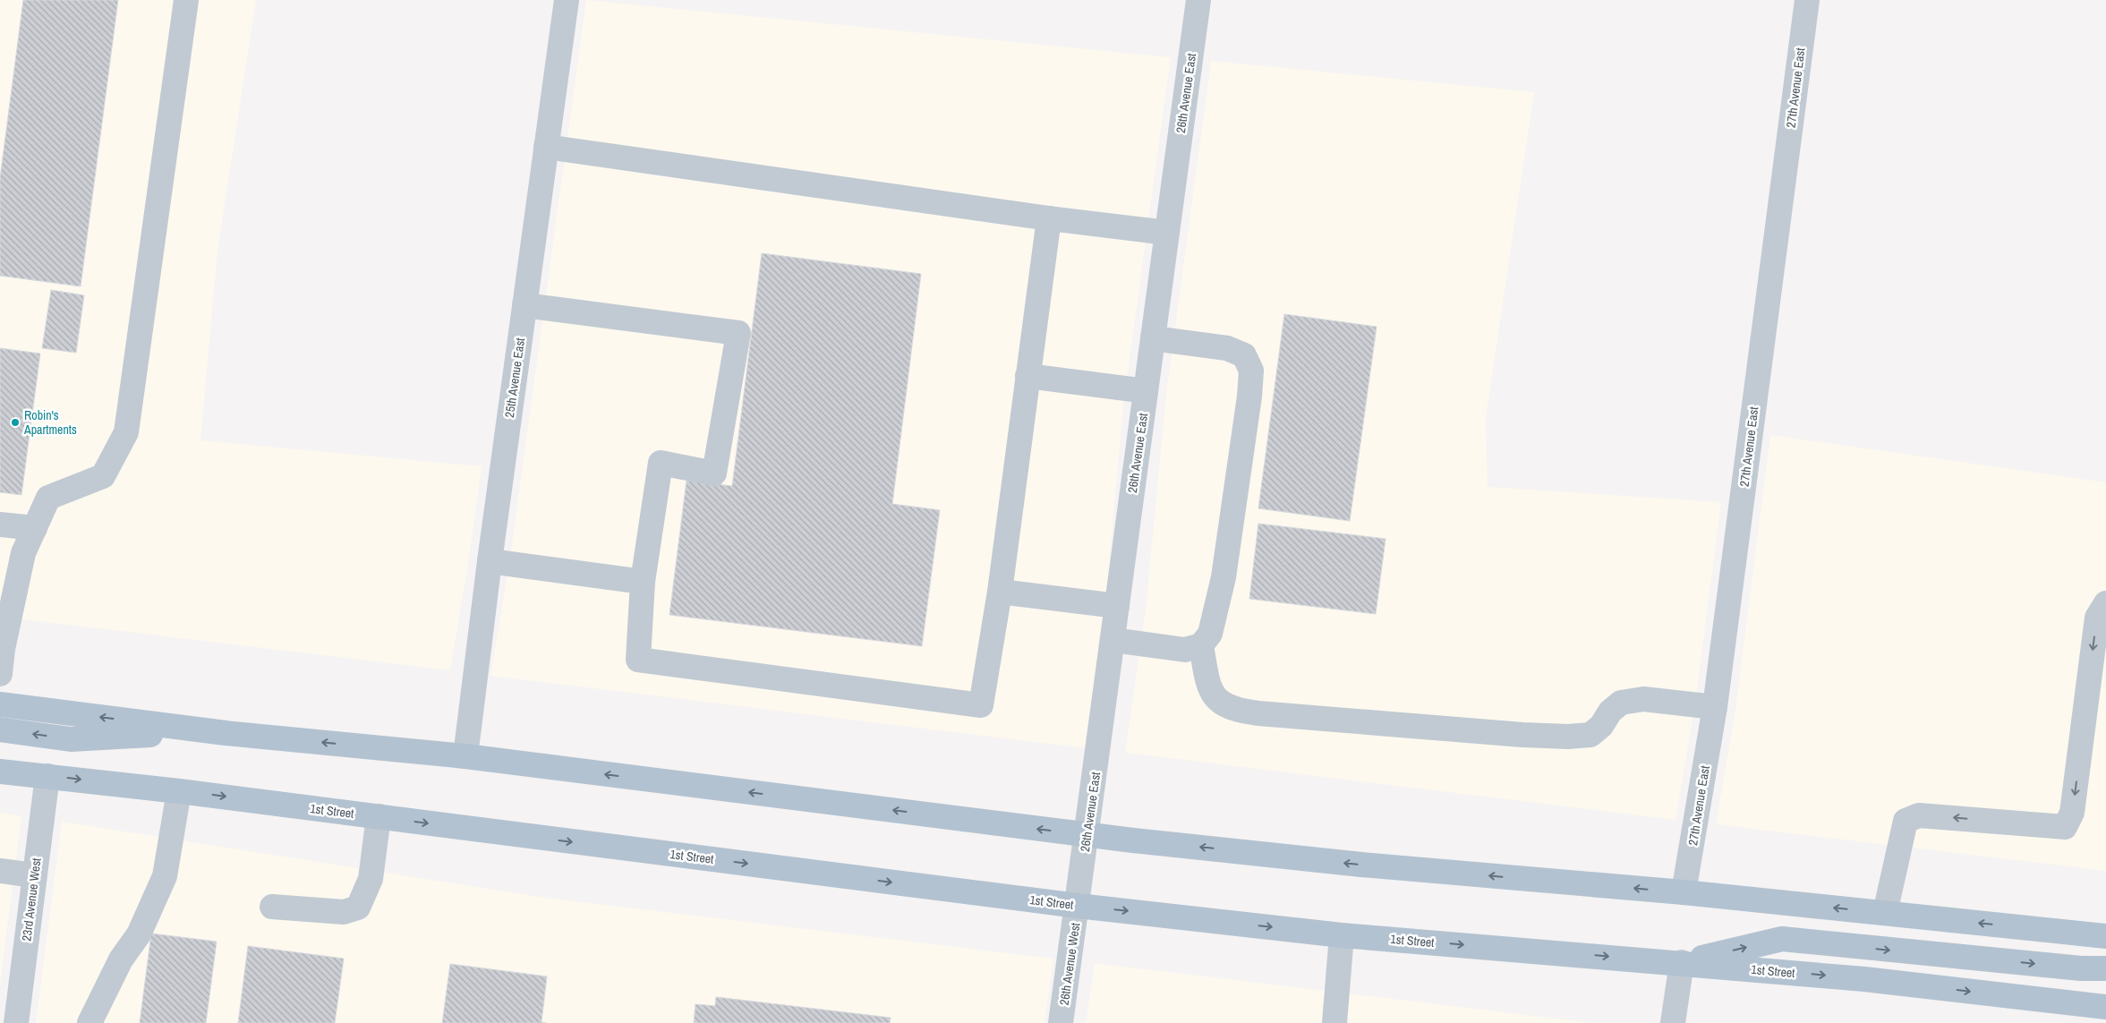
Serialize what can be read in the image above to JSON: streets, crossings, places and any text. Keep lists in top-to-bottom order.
{
  "streets": {
    "main road": ["1st Street"],
    "street": [
      "27th Avenue East",
      "26th Avenue East",
      "25th Avenue East",
      "23rd Avenue West",
      "26th Avenue West"
    ]
  },
  "crossings": [
    ["26th Avenue East", "1st Street"],
    ["26th Avenue East", "26th Avenue West"],
    ["1st Street", "23rd Avenue West"],
    ["1st Street", "26th Avenue West"]
  ],
  "places": ["Robin's Apartments"]
}
